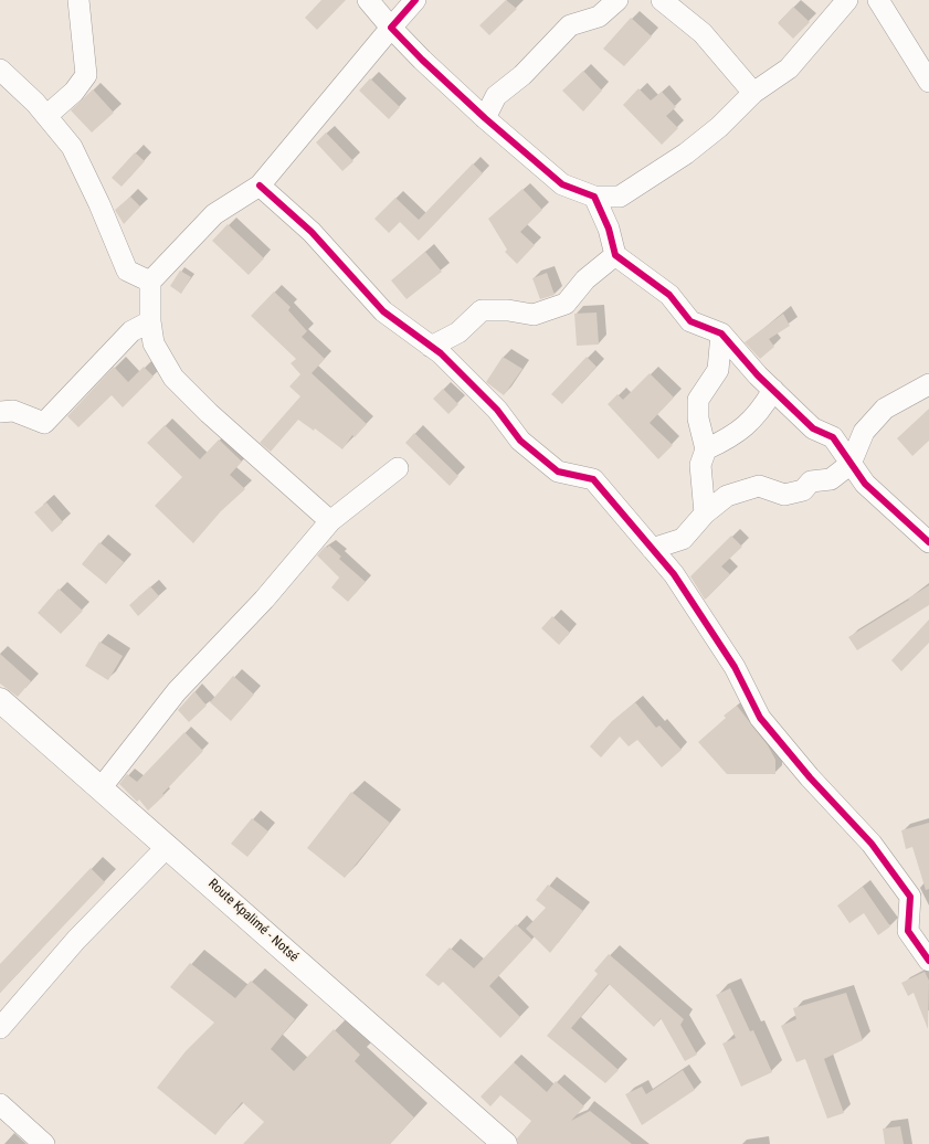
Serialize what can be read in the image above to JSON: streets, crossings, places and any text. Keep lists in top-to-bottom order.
{
  "streets": {
    "main road": ["Route Kpalimé - Notsé"]
  }
}
